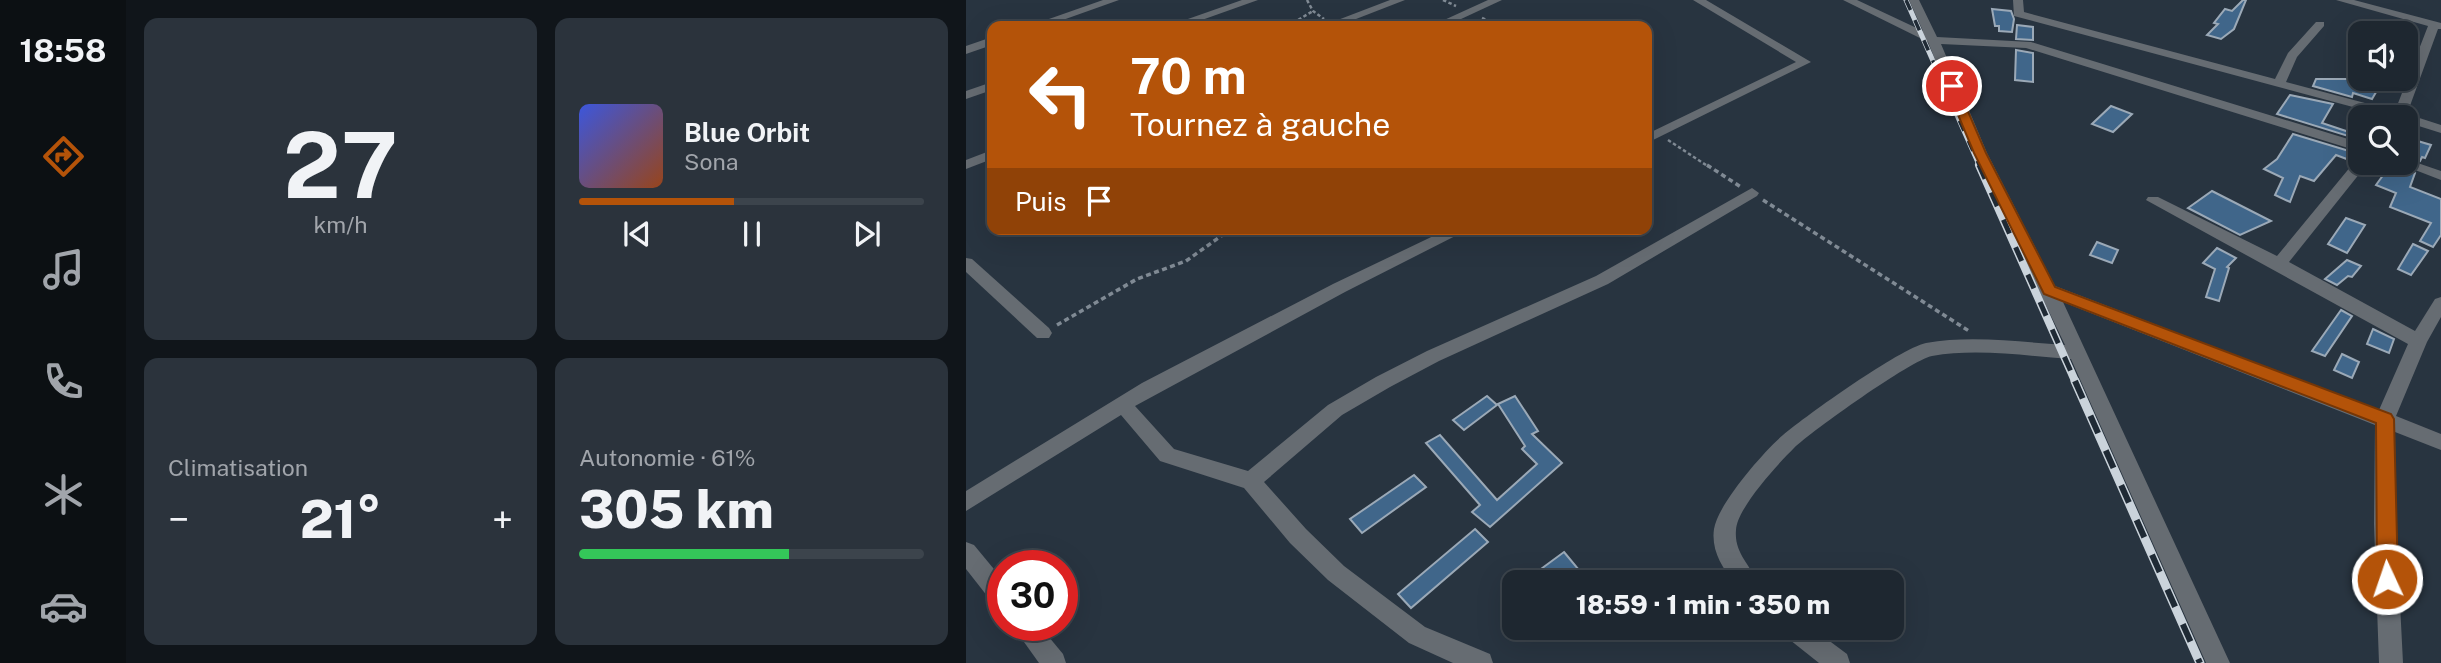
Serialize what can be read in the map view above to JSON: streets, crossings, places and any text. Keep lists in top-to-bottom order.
{
  "page": {
    "tabs": "18:58",
    "tile": [
      ["27", "km/h"],
      "Climatisation",
      ["Autonomie · 61%", "305 km"]
    ],
    "turn": ["70 m", "Tournez à gauche"],
    "song": ["Blue Orbit", "Sona"],
    "then": "Puis",
    "heat": ["−", "21°", "+"],
    "limit": "30",
    "trip": "18:59 · 1 min · 350 m"
  }
}
